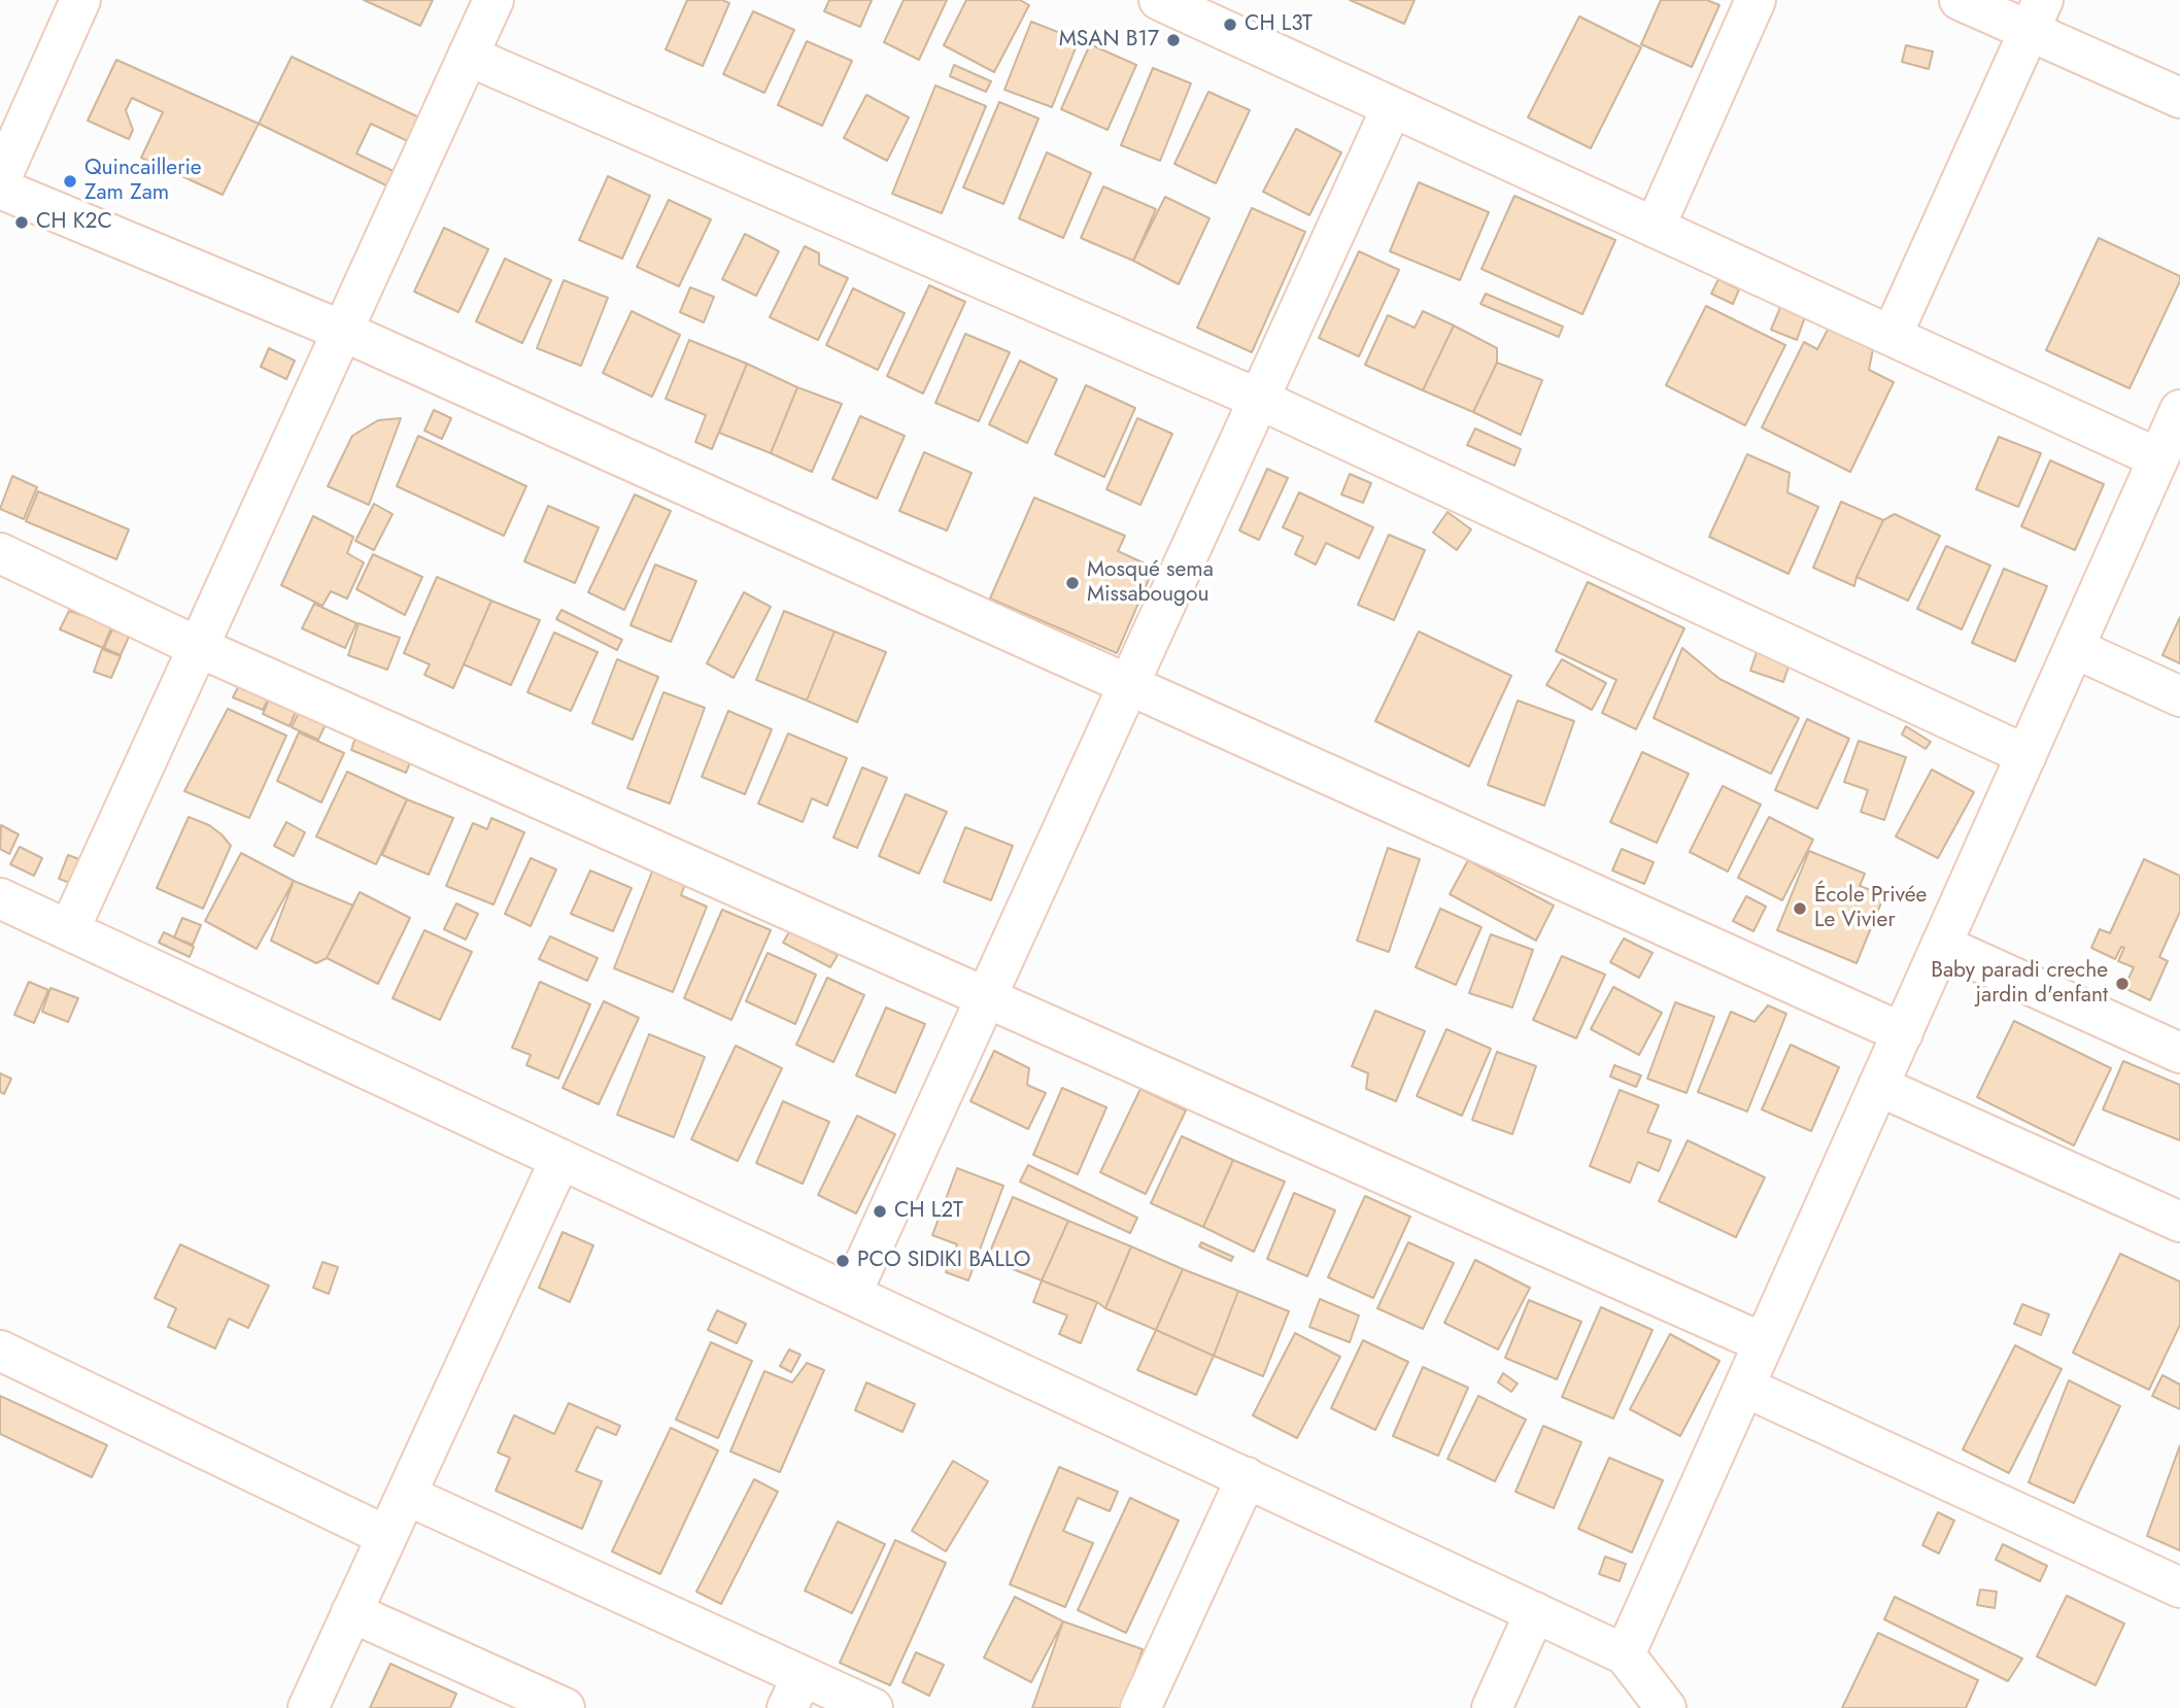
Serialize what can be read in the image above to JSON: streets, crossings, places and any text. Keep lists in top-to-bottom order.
{
  "places": [
    "CH L3T",
    "MSAN B17",
    "Quincaillerie Zam Zam",
    "CH K2C",
    "Mosqué sema Missabougou",
    "École Privée Le Vivier",
    "Baby paradi creche jardin d'enfant",
    "CH L2T",
    "PCO SIDIKI BALLO"
  ]
}
